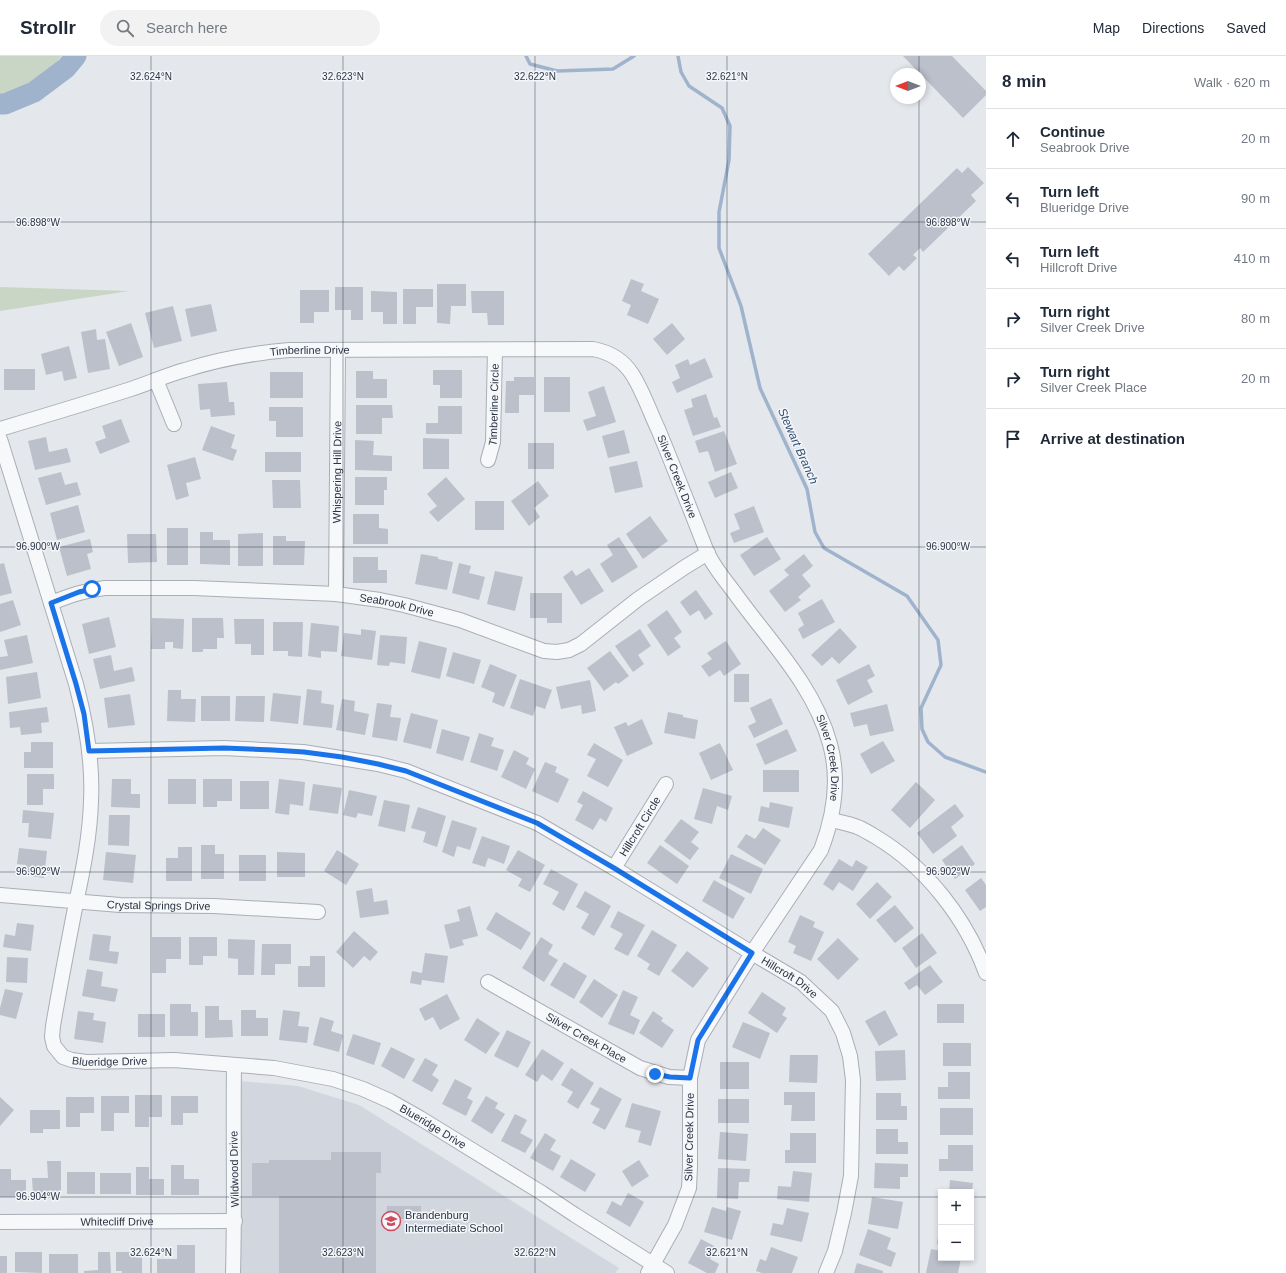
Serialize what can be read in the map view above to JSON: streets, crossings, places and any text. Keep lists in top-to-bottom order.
{
  "streets": {
    "street": [
      "Timberline Drive",
      "Timberline Circle",
      "Whispering Hill Drive",
      "Silver Creek Drive",
      "Seabrook Drive",
      "Hillcroft Circle",
      "Crystal Springs Drive",
      "Hillcroft Drive",
      "Silver Creek Place",
      "Blueridge Drive",
      "Wildwood Drive",
      "Whitecliff Drive"
    ]
  },
  "crossings": [
    ["Timberline Drive", "Timberline Circle"],
    ["Timberline Drive", "Whispering Hill Drive"],
    ["Timberline Drive", "Silver Creek Drive"],
    ["Whispering Hill Drive", "Seabrook Drive"],
    ["Silver Creek Drive", "Seabrook Drive"],
    ["Silver Creek Drive", "Hillcroft Drive"],
    ["Silver Creek Drive", "Silver Creek Place"],
    ["Silver Creek Drive", "Blueridge Drive"],
    ["Seabrook Drive", "Blueridge Drive"],
    ["Hillcroft Circle", "Hillcroft Drive"],
    ["Crystal Springs Drive", "Blueridge Drive"],
    ["Hillcroft Drive", "Blueridge Drive"],
    ["Blueridge Drive", "Wildwood Drive"],
    ["Wildwood Drive", "Whitecliff Drive"]
  ],
  "water": ["Stewart Branch"],
  "places": {
    "school or university": ["Brandenburg Intermediate School"]
  },
  "north": "left",
  "page": {
    "header": "Strollr",
    "search": "Search here",
    "nav": ["Map", "Directions", "Saved"],
    "heading": ["8 min", "Walk · 620 m"],
    "list": [
      ["Continue", "Seabrook Drive", "20 m"],
      ["Turn left", "Blueridge Drive", "90 m"],
      ["Turn left", "Hillcroft Drive", "410 m"],
      ["Turn right", "Silver Creek Drive", "80 m"],
      ["Turn right", "Silver Creek Place", "20 m"],
      "Arrive at destination"
    ],
    "map_buttons": ["+", "−"]
  },
  "coordinates": [
    "32.624°N",
    "32.623°N",
    "32.622°N",
    "32.621°N",
    "96.898°W",
    "96.900°W",
    "96.902°W",
    "96.904°W"
  ]
}
